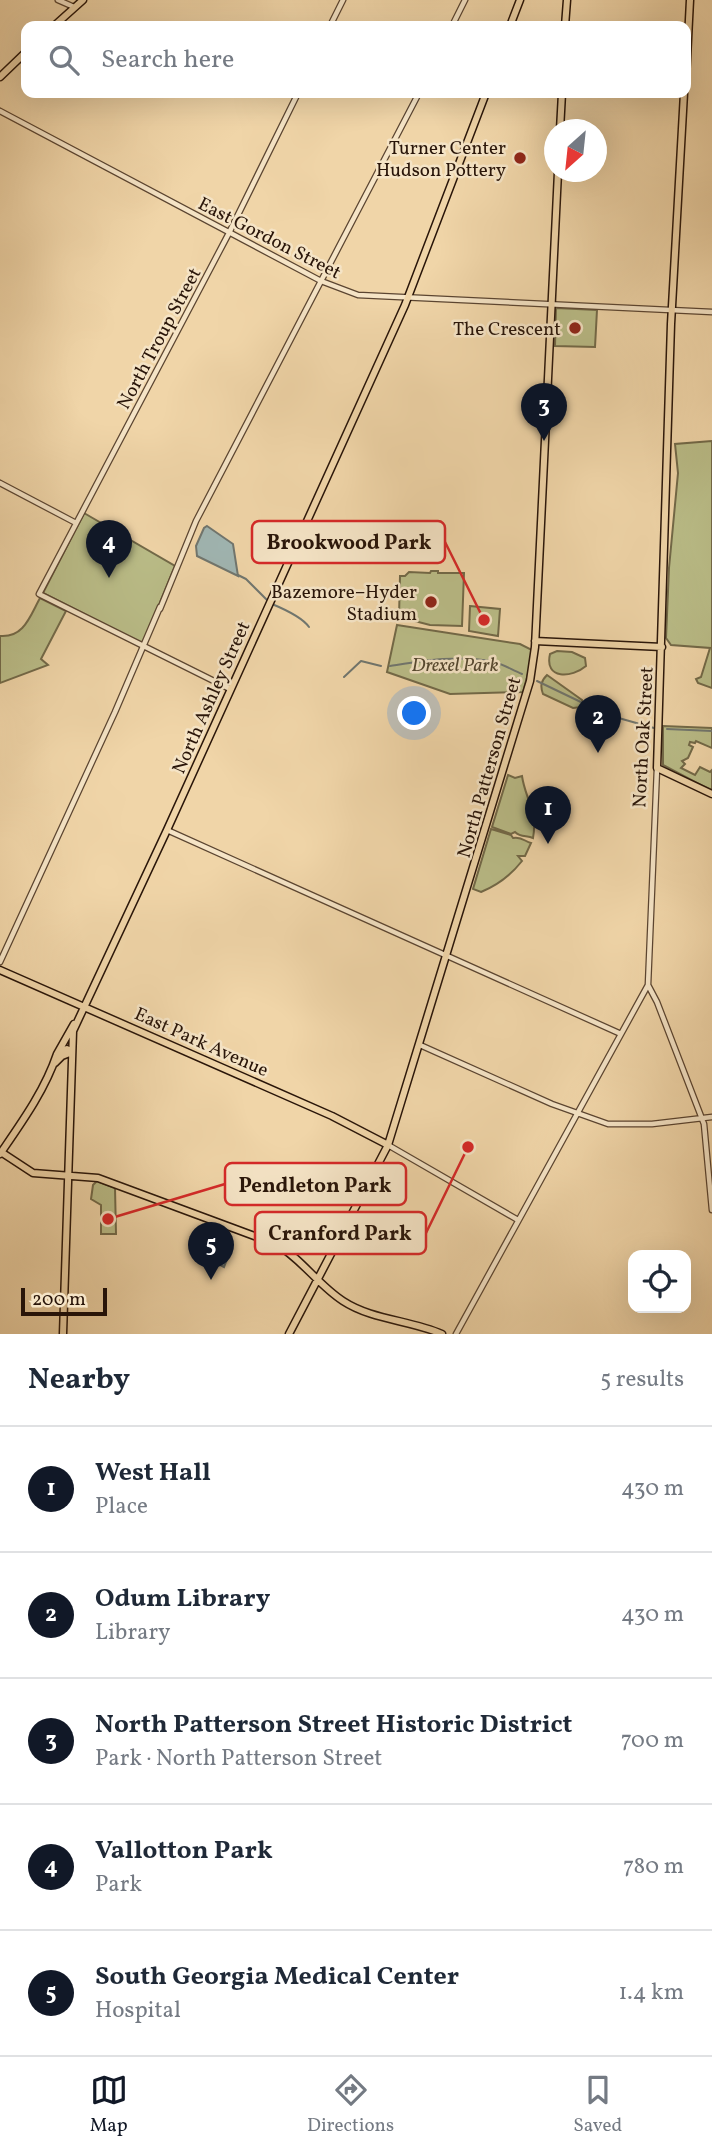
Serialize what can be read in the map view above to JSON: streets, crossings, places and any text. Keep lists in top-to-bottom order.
{
  "streets": {
    "main road": [
      "North Ashley Street",
      "North Oak Street",
      "North Patterson Street",
      "East Park Avenue"
    ],
    "street": ["East Gordon Street", "North Troup Street"]
  },
  "crossings": [
    ["East Gordon Street", "North Troup Street"],
    ["East Gordon Street", "North Ashley Street"],
    ["East Gordon Street", "North Oak Street"],
    ["East Gordon Street", "North Patterson Street"],
    ["North Ashley Street", "East Park Avenue"],
    ["North Patterson Street", "East Park Avenue"]
  ],
  "parks": ["Drexel Park"],
  "places": [
    "Turner Center Hudson Pottery",
    "The Crescent",
    "Bazemore–Hyder Stadium",
    "Brookwood Park",
    "Cranford Park",
    "Pendleton Park"
  ],
  "scale_bar": "200 m",
  "north": "bottom left",
  "page": {
    "search": "Search here",
    "pins": [
      "3",
      "4",
      "2",
      "1",
      "5"
    ],
    "scale": "200 m",
    "heading": ["Nearby", "5 results"],
    "list": [
      {
        "mark": "1",
        "name": "West Hall",
        "note": "Place",
        "value": "430 m"
      },
      {
        "mark": "2",
        "name": "Odum Library",
        "note": "Library",
        "value": "430 m"
      },
      {
        "mark": "3",
        "name": "North Patterson Street Historic District",
        "note": "Park · North Patterson Street",
        "value": "700 m"
      },
      {
        "mark": "4",
        "name": "Vallotton Park",
        "note": "Park",
        "value": "780 m"
      },
      {
        "mark": "5",
        "name": "South Georgia Medical Center",
        "note": "Hospital",
        "value": "1.4 km"
      }
    ],
    "nav": ["Map", "Directions", "Saved"]
  }
}
